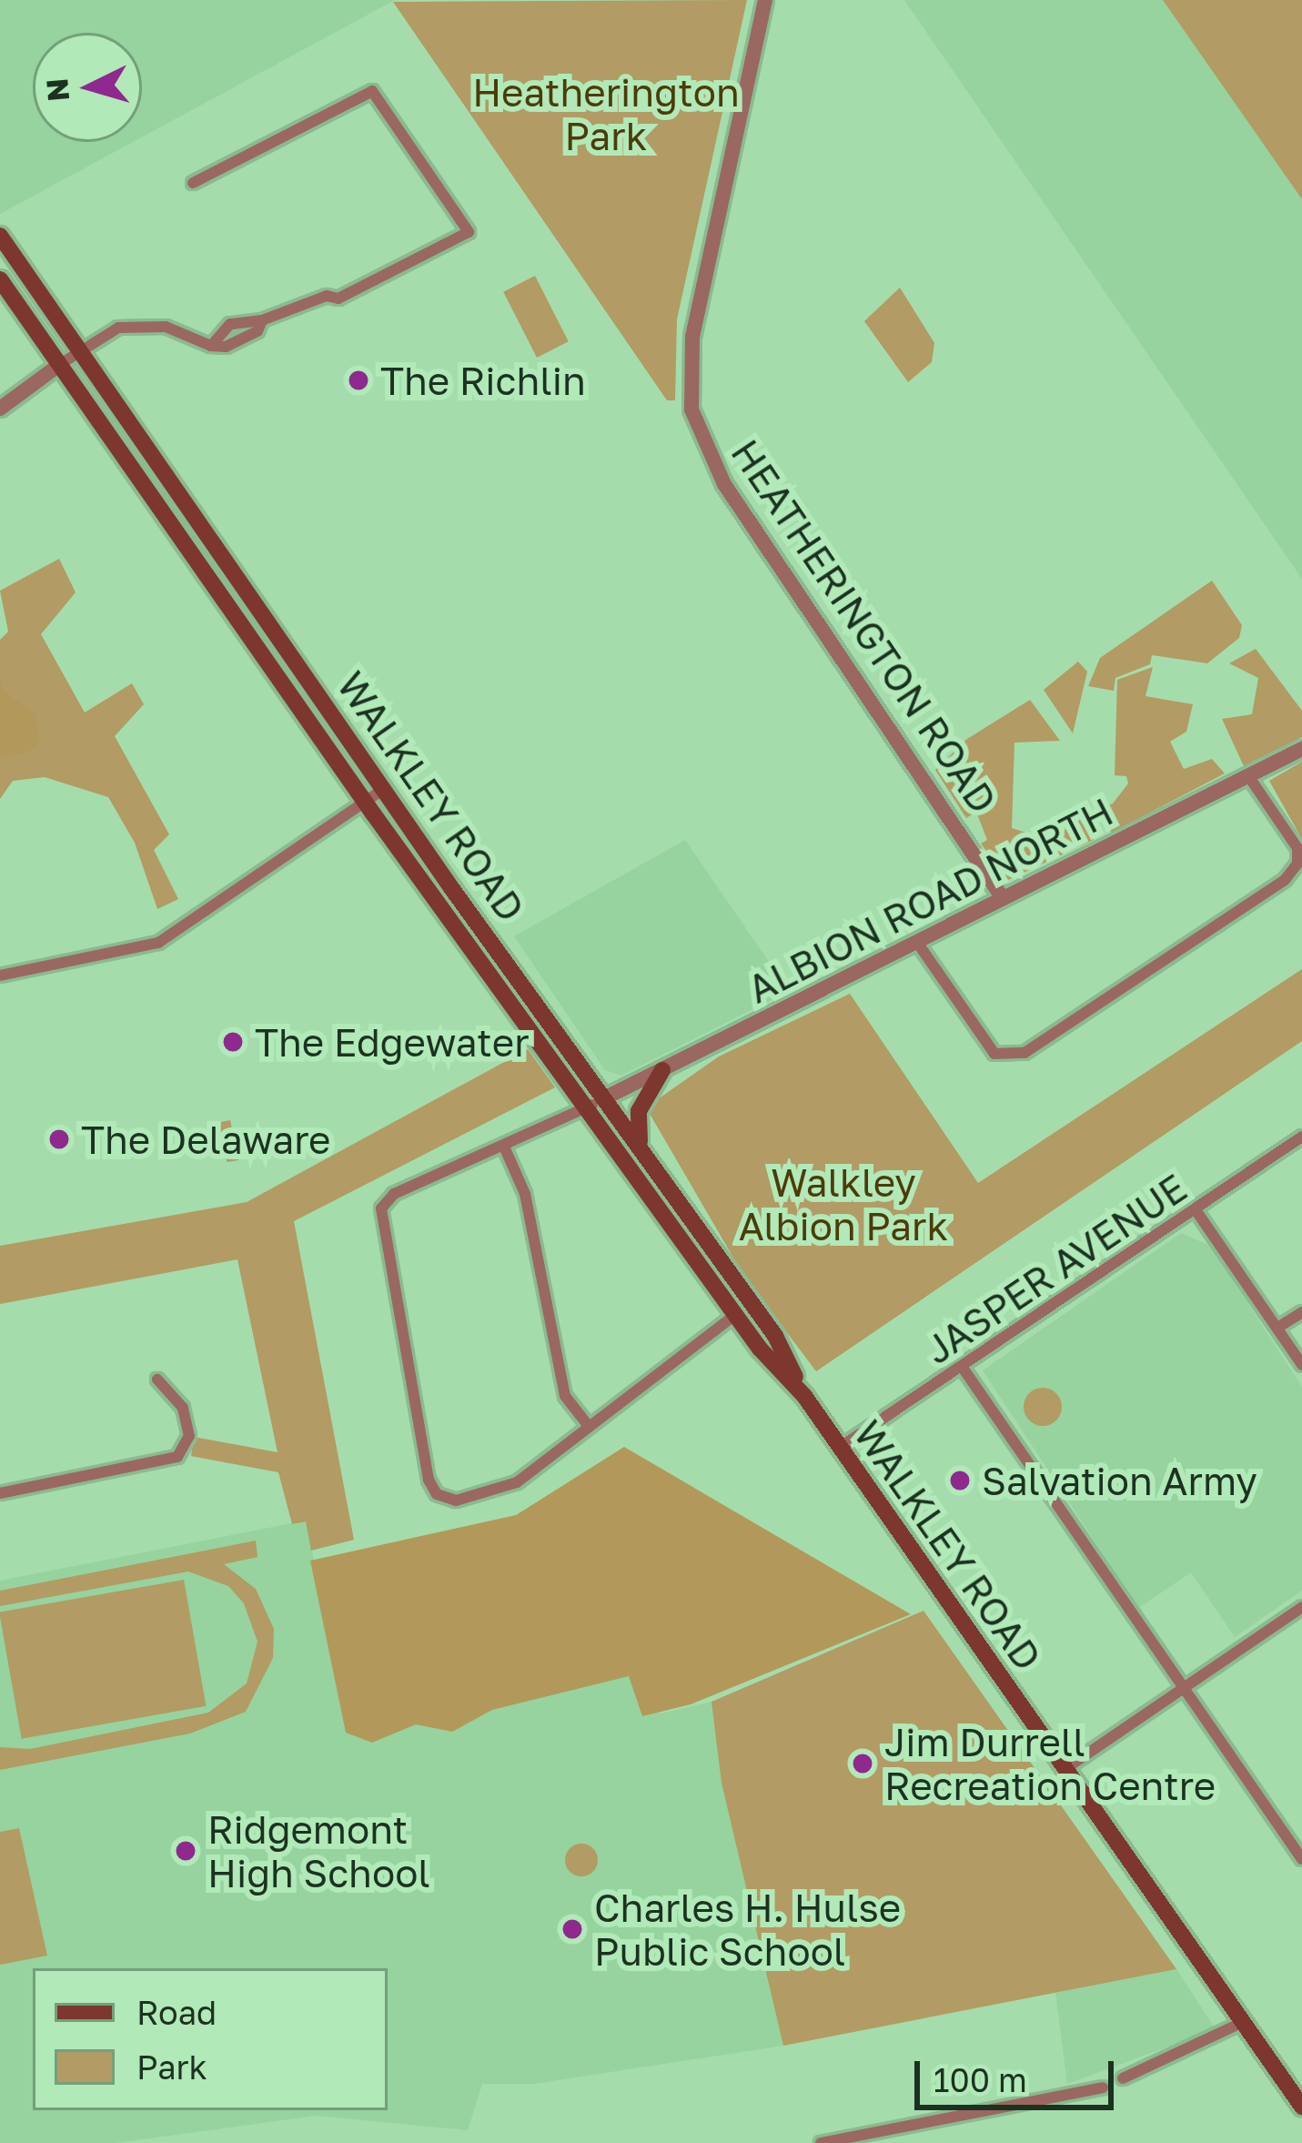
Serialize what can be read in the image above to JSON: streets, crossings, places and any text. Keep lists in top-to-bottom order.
{
  "streets": {
    "main road": ["WALKLEY ROAD"],
    "street": ["HEATHERINGTON ROAD", "ALBION ROAD NORTH", "JASPER AVENUE"]
  },
  "crossings": [
    ["HEATHERINGTON ROAD", "ALBION ROAD NORTH"],
    ["WALKLEY ROAD", "ALBION ROAD NORTH"],
    ["WALKLEY ROAD", "JASPER AVENUE"]
  ],
  "parks": ["Heatherington Park", "Walkley Albion Park"],
  "places": [
    "The Richlin",
    "The Edgewater",
    "The Delaware",
    "Salvation Army",
    "Jim Durrell Recreation Centre",
    "Ridgemont High School",
    "Charles H. Hulse Public School"
  ],
  "legend": ["Road", "Park"],
  "scale_bar": "100 m",
  "north": "left"
}
